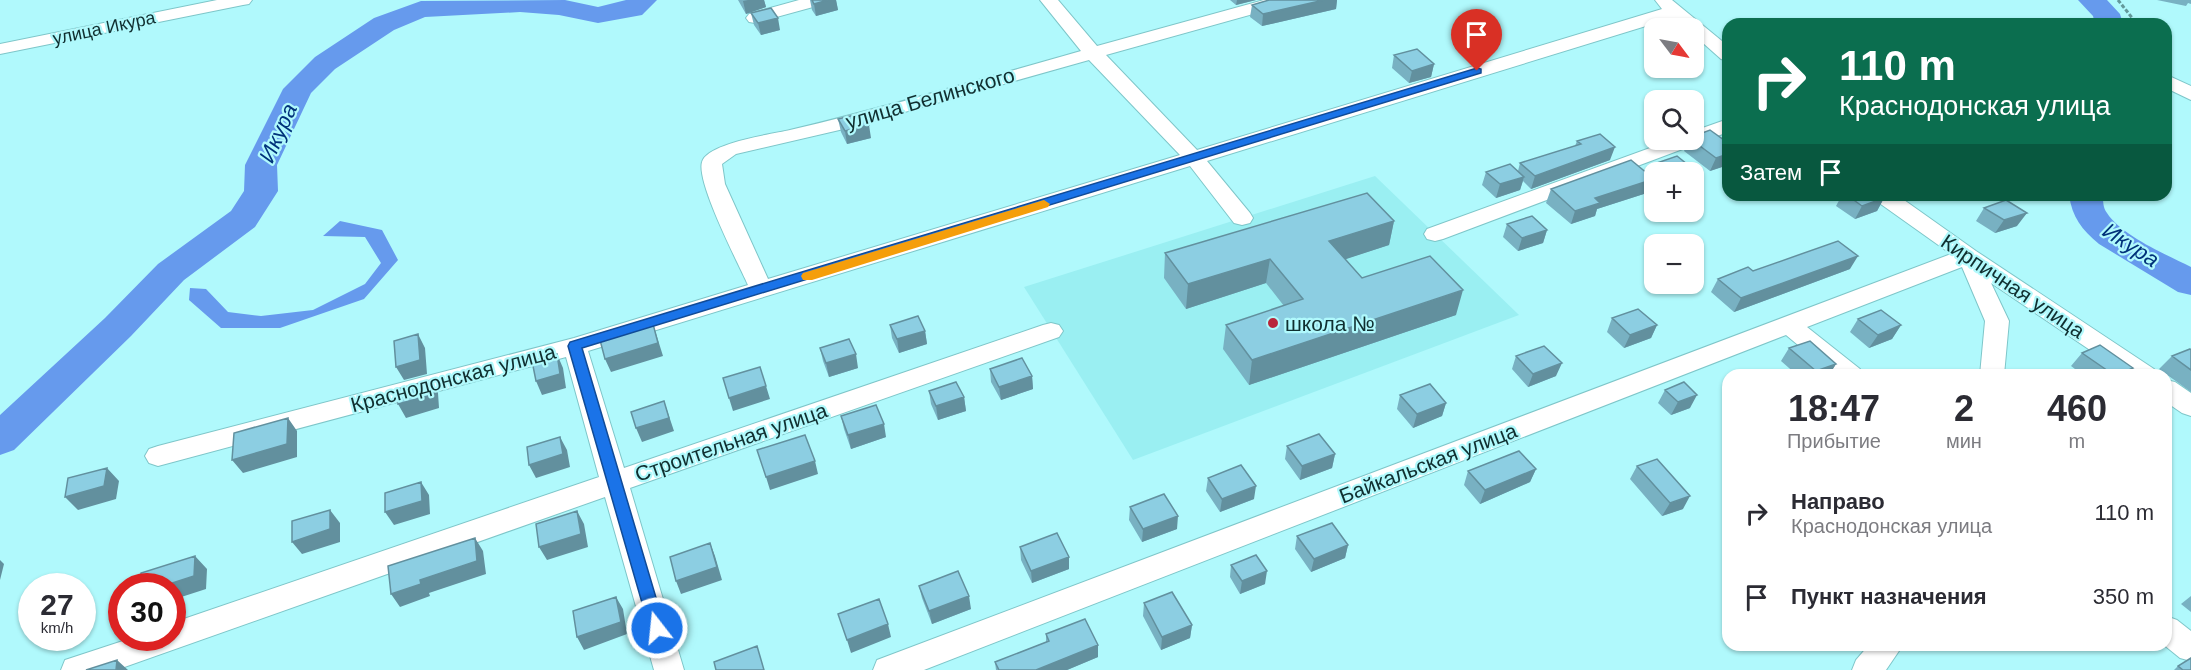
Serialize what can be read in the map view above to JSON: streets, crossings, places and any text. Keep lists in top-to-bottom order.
{
  "streets": {
    "street": [
      "улица Икура",
      "улица Белинского",
      "Кирпичная улица",
      "Краснодонская улица",
      "Строительная улица",
      "Байкальская улица"
    ]
  },
  "crossings": [
    ["улица Белинского", "Краснодонская улица"],
    ["Кирпичная улица", "Байкальская улица"]
  ],
  "water": ["Икура"],
  "places": ["школа №"],
  "north": "bottom right",
  "page": {
    "map_buttons": ["+", "−"],
    "turn": ["110 m", "Краснодонская улица"],
    "then": "Затем",
    "eta": [
      "18:47",
      "Прибытие",
      "2",
      "мин",
      "460",
      "m"
    ],
    "list": [
      {
        "name": "Направо",
        "note": "Краснодонская улица",
        "value": "110 m"
      },
      {
        "name": "Пункт назначения",
        "value": "350 m"
      }
    ],
    "speed": "27 km/h",
    "limit": "30"
  }
}
